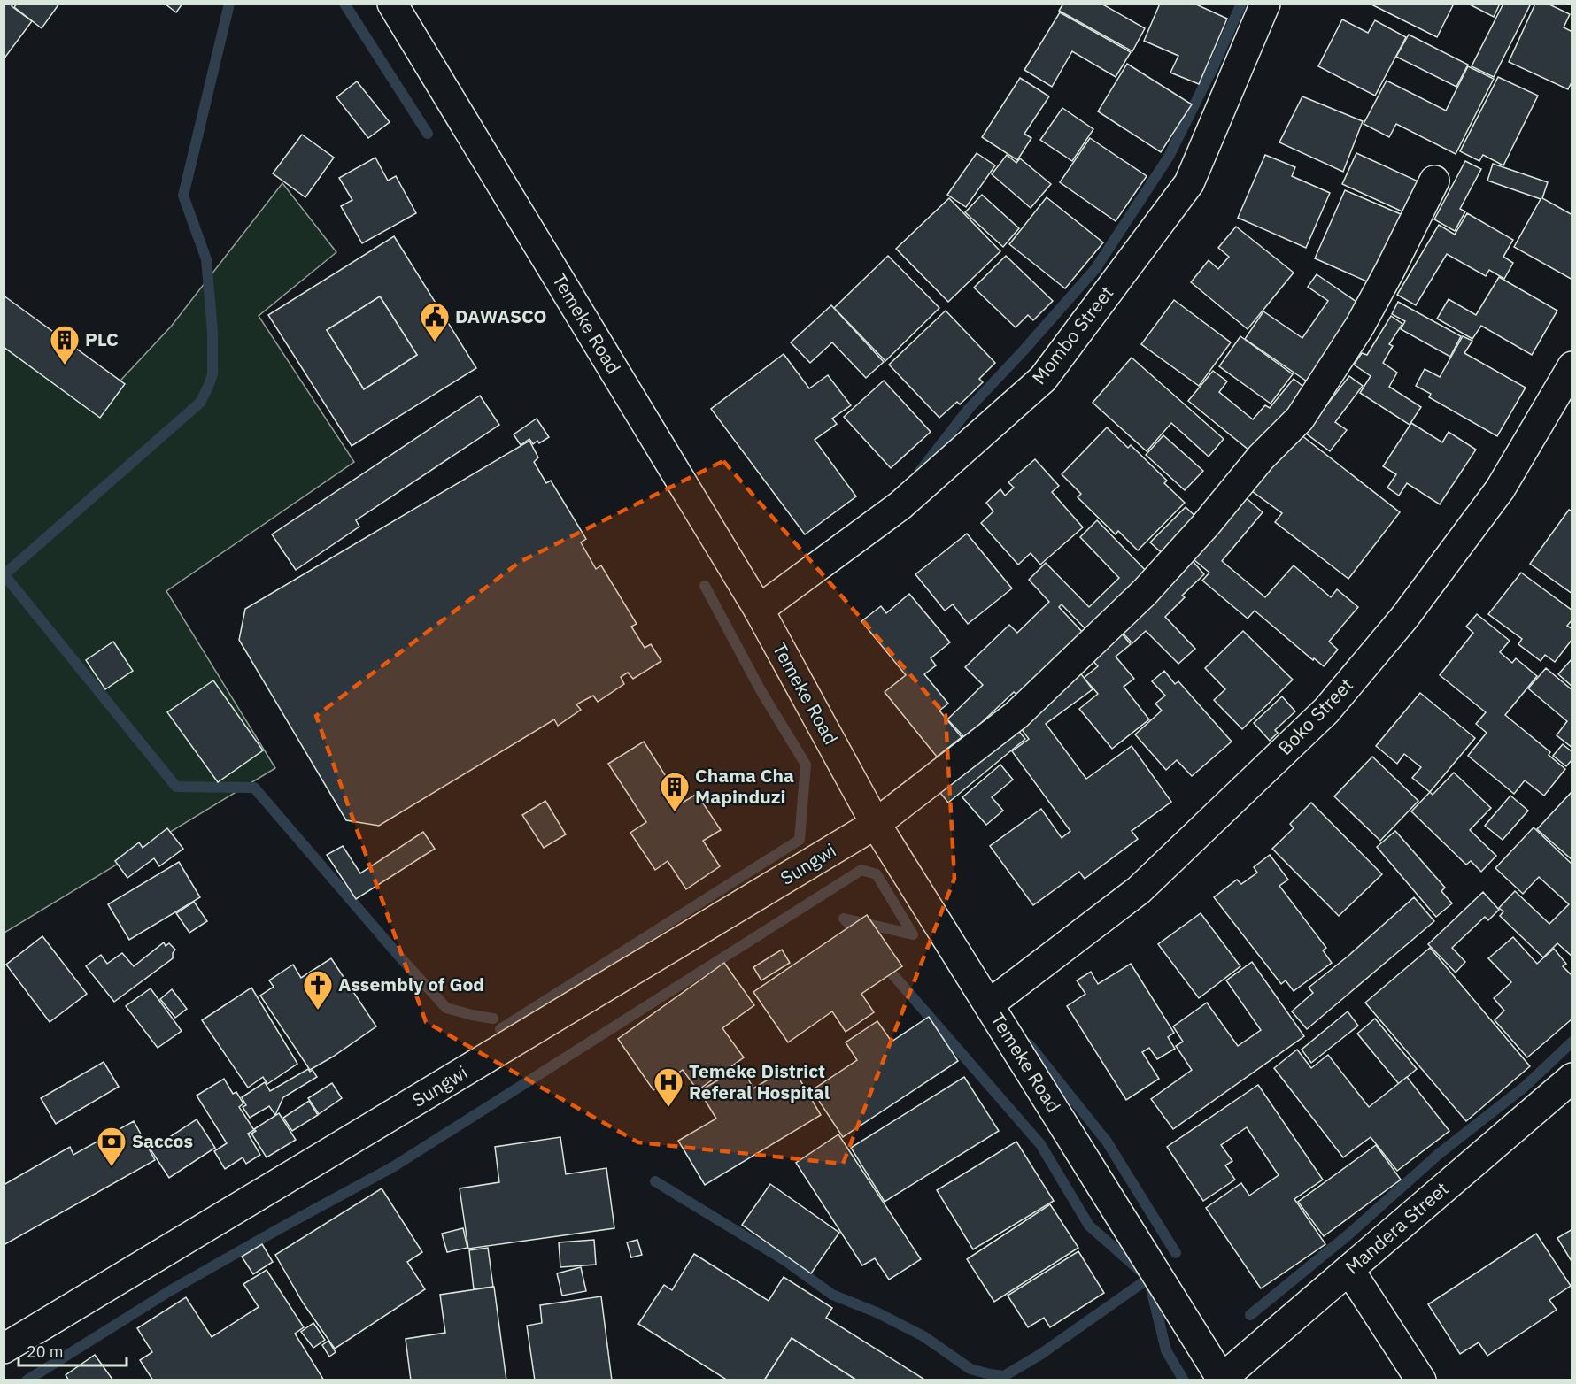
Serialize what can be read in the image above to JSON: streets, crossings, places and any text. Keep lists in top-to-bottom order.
{
  "streets": {
    "street": [
      "Temeke Road",
      "Mombo Street",
      "Boko Street",
      "Sungwi",
      "Mandera Street"
    ]
  },
  "crossings": [
    ["Temeke Road", "Mombo Street"],
    ["Temeke Road", "Boko Street"],
    ["Temeke Road", "Sungwi"],
    ["Temeke Road", "Mandera Street"]
  ],
  "places": {
    "public building": ["DAWASCO"],
    "building": ["PLC", "Chama Cha Mapinduzi"],
    "church": ["Assembly of God"],
    "hospital": ["Temeke District Referal Hospital"],
    "bank": ["Saccos"]
  },
  "scale_bar": "20 m"
}
